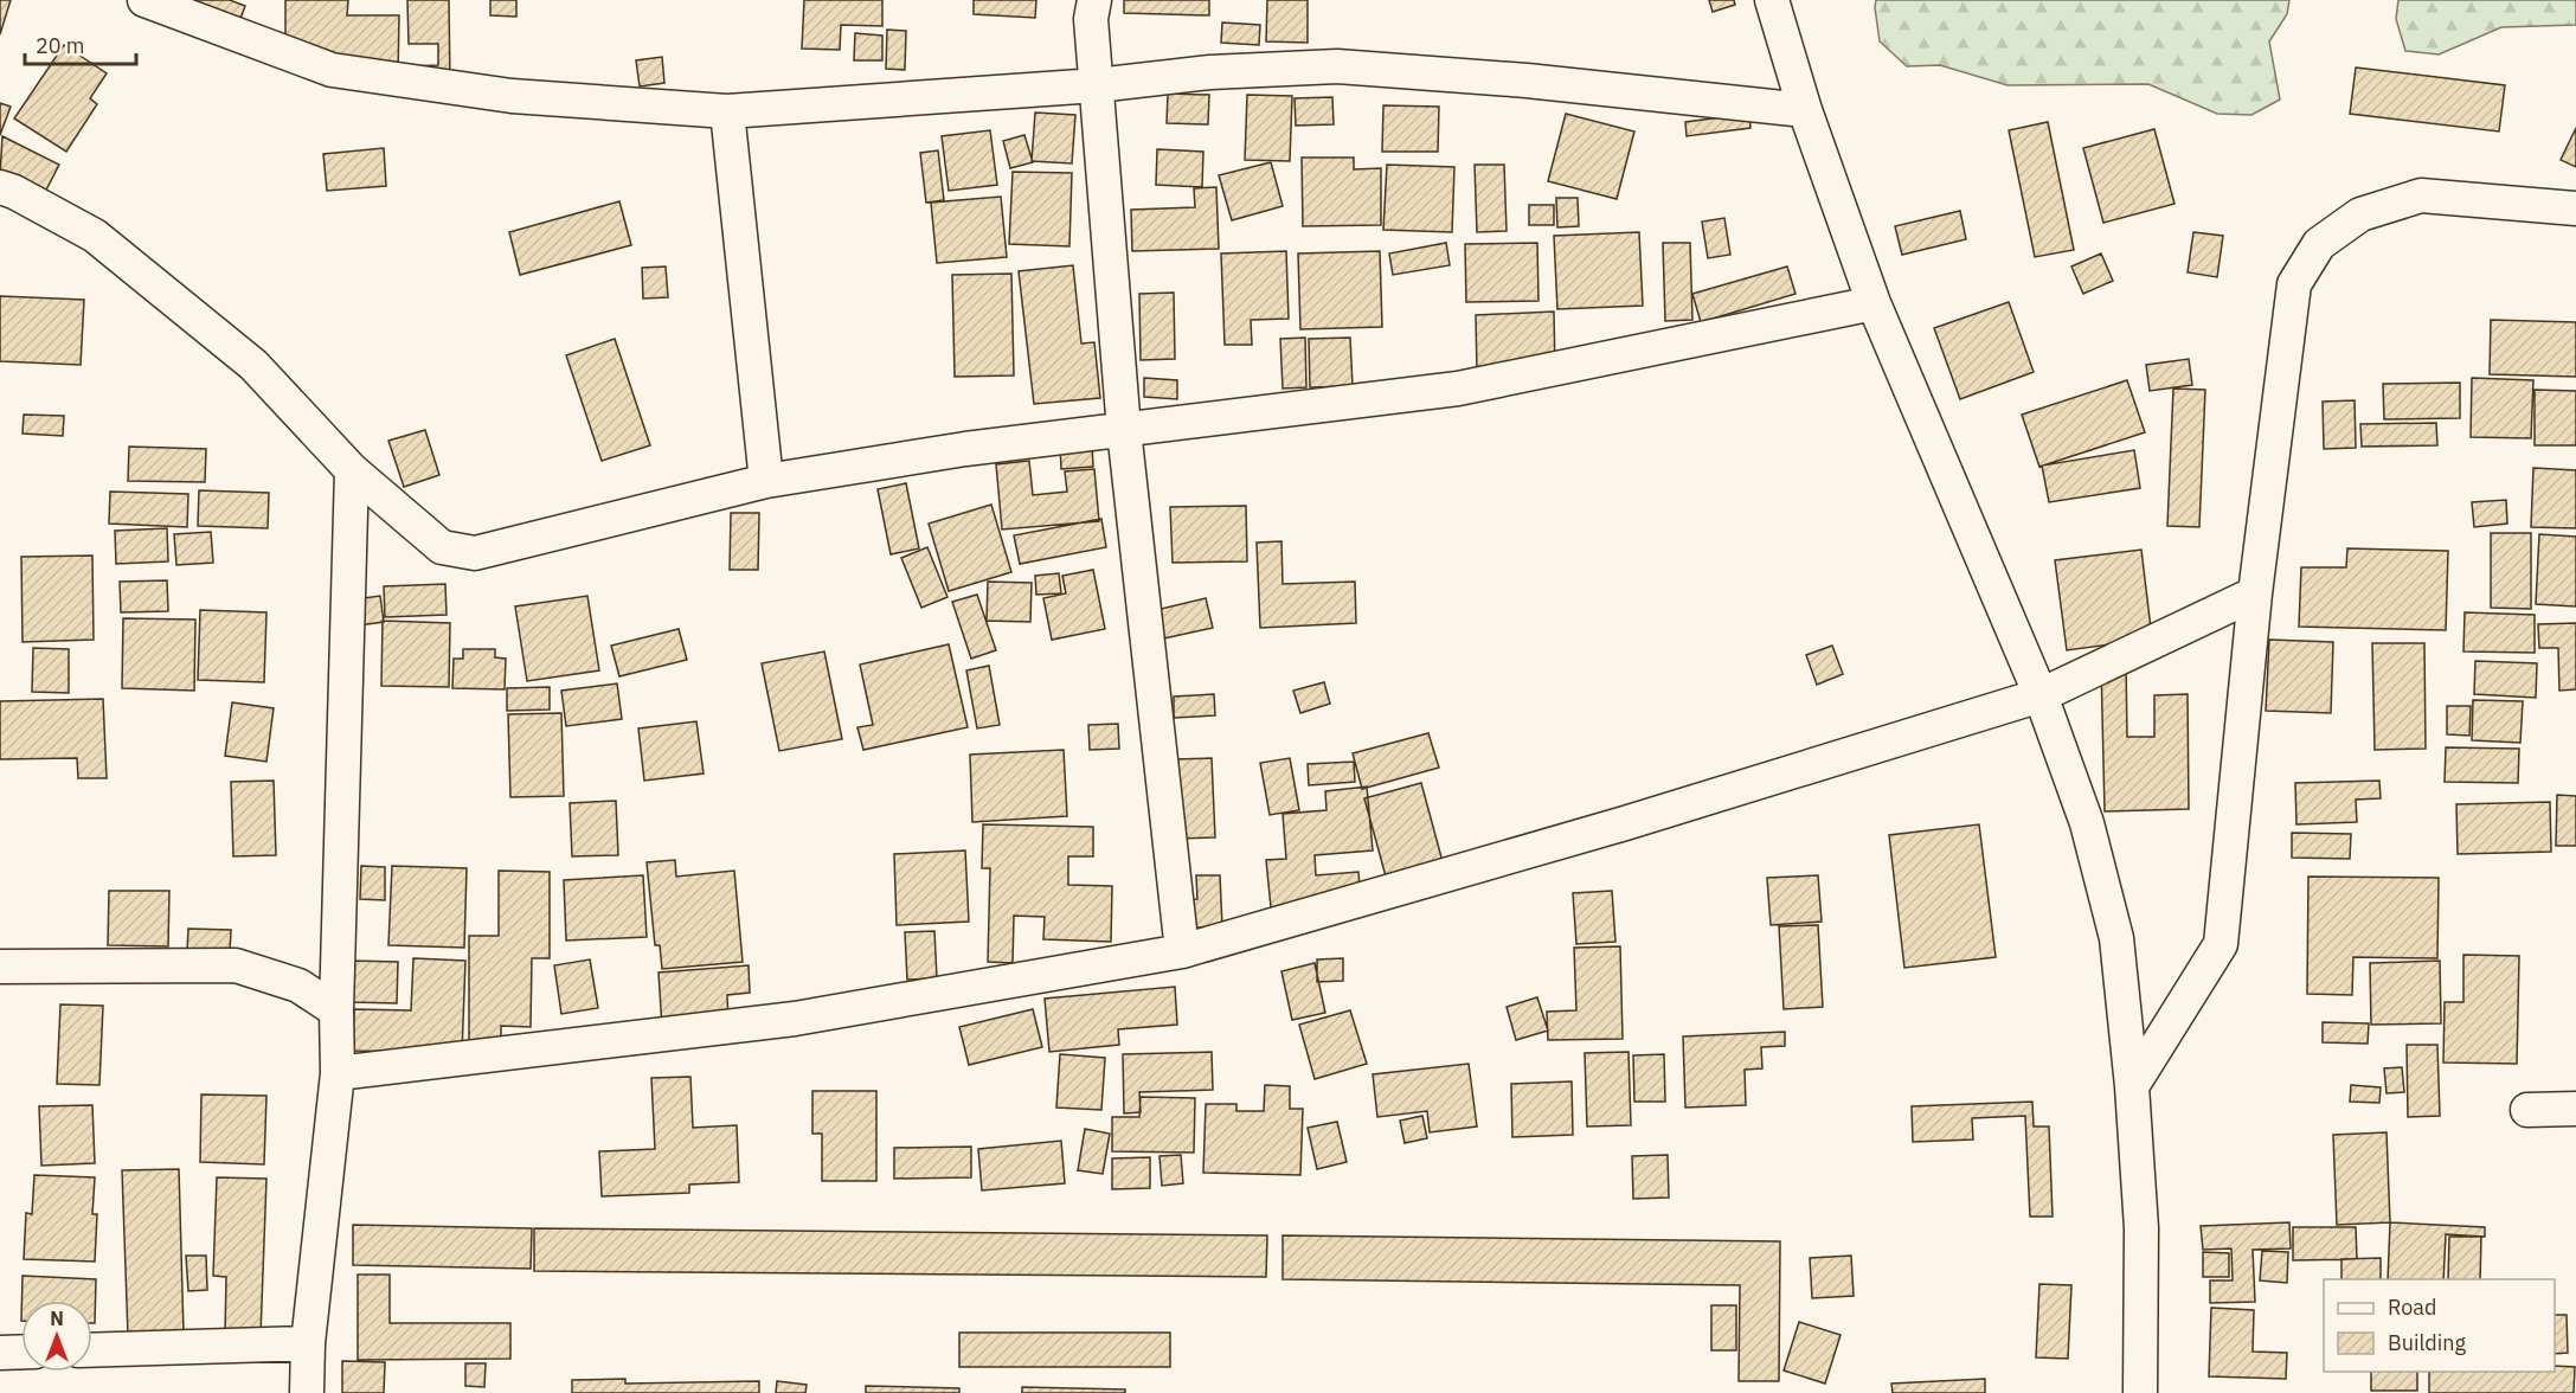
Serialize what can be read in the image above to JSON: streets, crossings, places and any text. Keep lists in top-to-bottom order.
{
  "legend": ["Road", "Building"],
  "scale_bar": "20 m",
  "north": "top"
}
